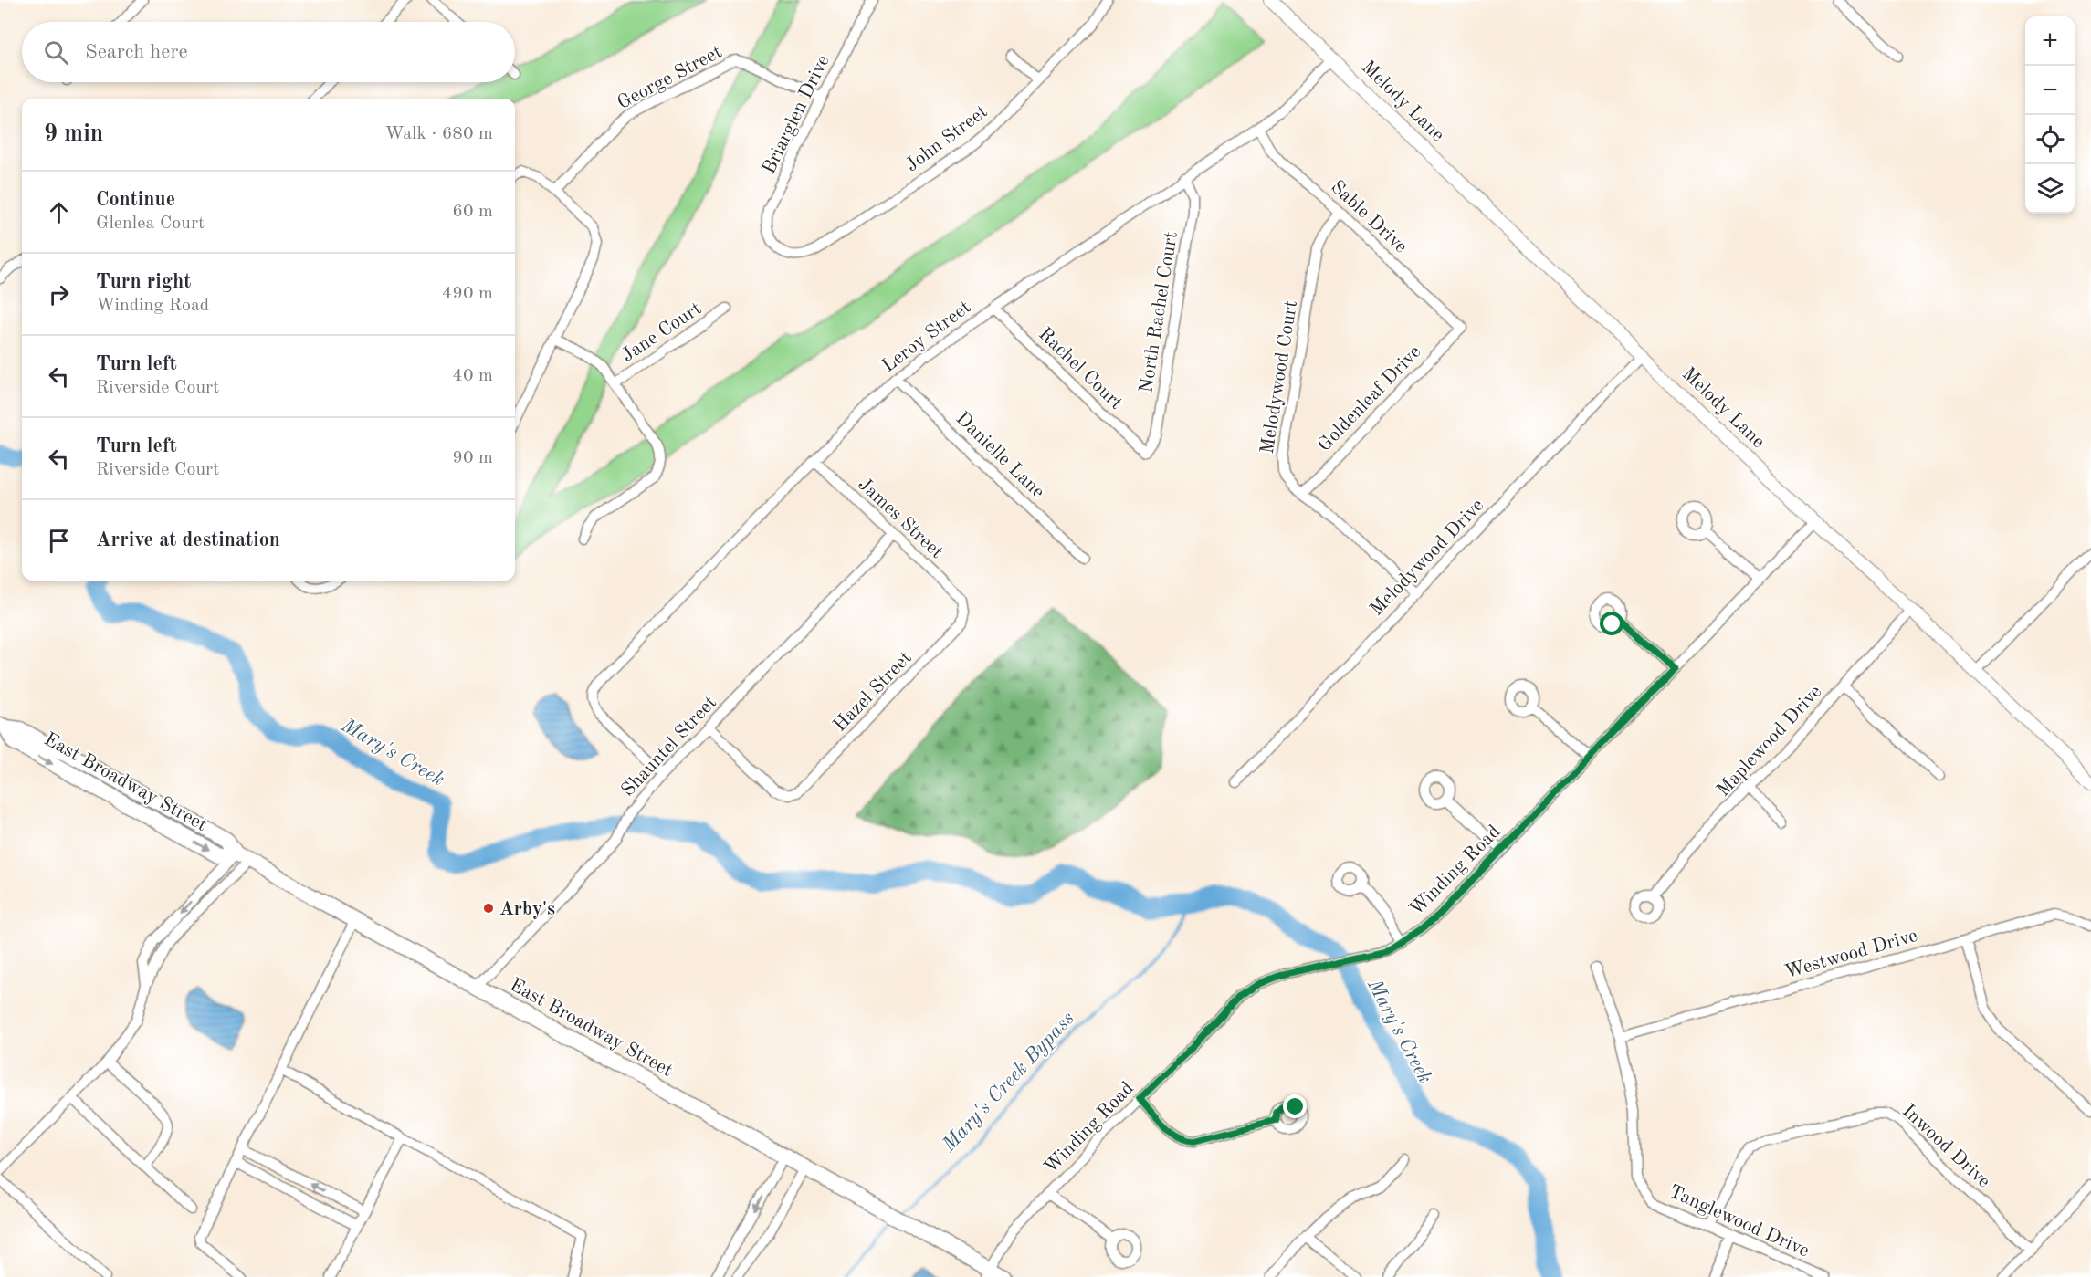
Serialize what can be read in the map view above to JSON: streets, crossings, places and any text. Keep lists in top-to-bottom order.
{
  "streets": {
    "main road": ["East Broadway Street"],
    "street": [
      "George Street",
      "Melody Lane",
      "Briarglen Drive",
      "John Street",
      "Sable Drive",
      "North Rachel Court",
      "Jane Court",
      "Leroy Street",
      "Rachel Court",
      "Melodywood Court",
      "Goldenleaf Drive",
      "Danielle Lane",
      "James Street",
      "Melodywood Drive",
      "Hazel Street",
      "Maplewood Drive",
      "Shauntel Street",
      "Winding Road",
      "Westwood Drive",
      "Inwood Drive",
      "Tanglewood Drive"
    ]
  },
  "crossings": [
    ["George Street", "Briarglen Drive"],
    ["Melody Lane", "Leroy Street"],
    ["Melody Lane", "Melodywood Drive"],
    ["Melody Lane", "Maplewood Drive"],
    ["Melody Lane", "Winding Road"],
    ["Briarglen Drive", "John Street"],
    ["Sable Drive", "Leroy Street"],
    ["Sable Drive", "Melodywood Court"],
    ["Sable Drive", "Goldenleaf Drive"],
    ["North Rachel Court", "Leroy Street"],
    ["North Rachel Court", "Rachel Court"],
    ["Leroy Street", "Rachel Court"],
    ["Leroy Street", "Danielle Lane"],
    ["Leroy Street", "James Street"],
    ["Leroy Street", "Shauntel Street"],
    ["Melodywood Court", "Goldenleaf Drive"],
    ["Melodywood Court", "Melodywood Drive"],
    ["James Street", "Hazel Street"],
    ["James Street", "Shauntel Street"],
    ["Hazel Street", "Shauntel Street"],
    ["Shauntel Street", "East Broadway Street"],
    ["East Broadway Street", "Winding Road"],
    ["Westwood Drive", "Tanglewood Drive"],
    ["Inwood Drive", "Tanglewood Drive"]
  ],
  "water": ["Mary's Creek", "Mary's Creek Bypass"],
  "places": ["Arby's"],
  "page": {
    "map_buttons": ["+", "−"],
    "search": "Search here",
    "heading": ["9 min", "Walk · 680 m"],
    "list": [
      ["Continue", "Glenlea Court", "60 m"],
      ["Turn right", "Winding Road", "490 m"],
      ["Turn left", "Riverside Court", "40 m"],
      ["Turn left", "Riverside Court", "90 m"],
      "Arrive at destination"
    ]
  }
}
